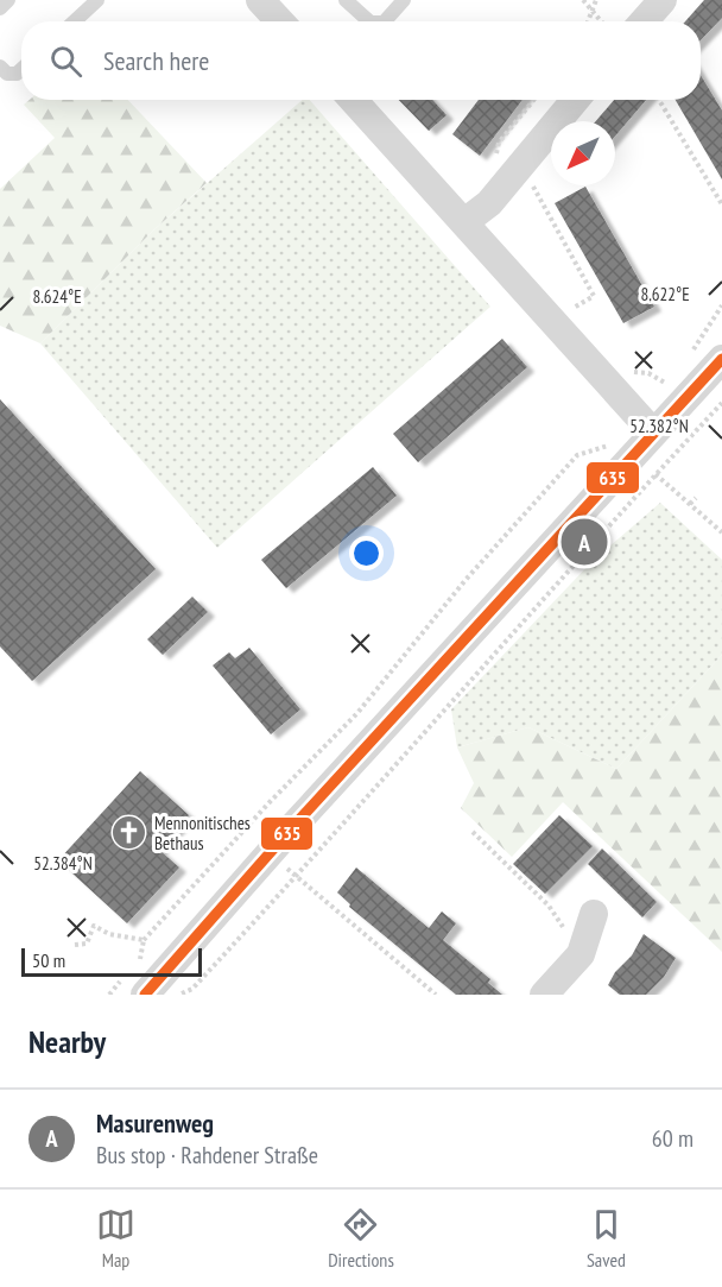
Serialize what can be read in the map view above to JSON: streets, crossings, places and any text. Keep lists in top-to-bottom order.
{
  "places": {
    "church": ["Mennonitisches Bethaus"]
  },
  "lines": ["transit line 635"],
  "scale_bar": "50 m",
  "north": "bottom left",
  "page": {
    "search": "Search here",
    "pins": "A",
    "scale": "50 m",
    "heading": "Nearby",
    "list": [
      {
        "mark": "A",
        "name": "Masurenweg",
        "note": "Bus stop · Rahdener Straße",
        "value": "60 m"
      }
    ],
    "nav": ["Map", "Directions", "Saved"]
  },
  "coordinates": [
    "8.622°E",
    "8.624°E",
    "52.382°N",
    "52.384°N"
  ]
}
